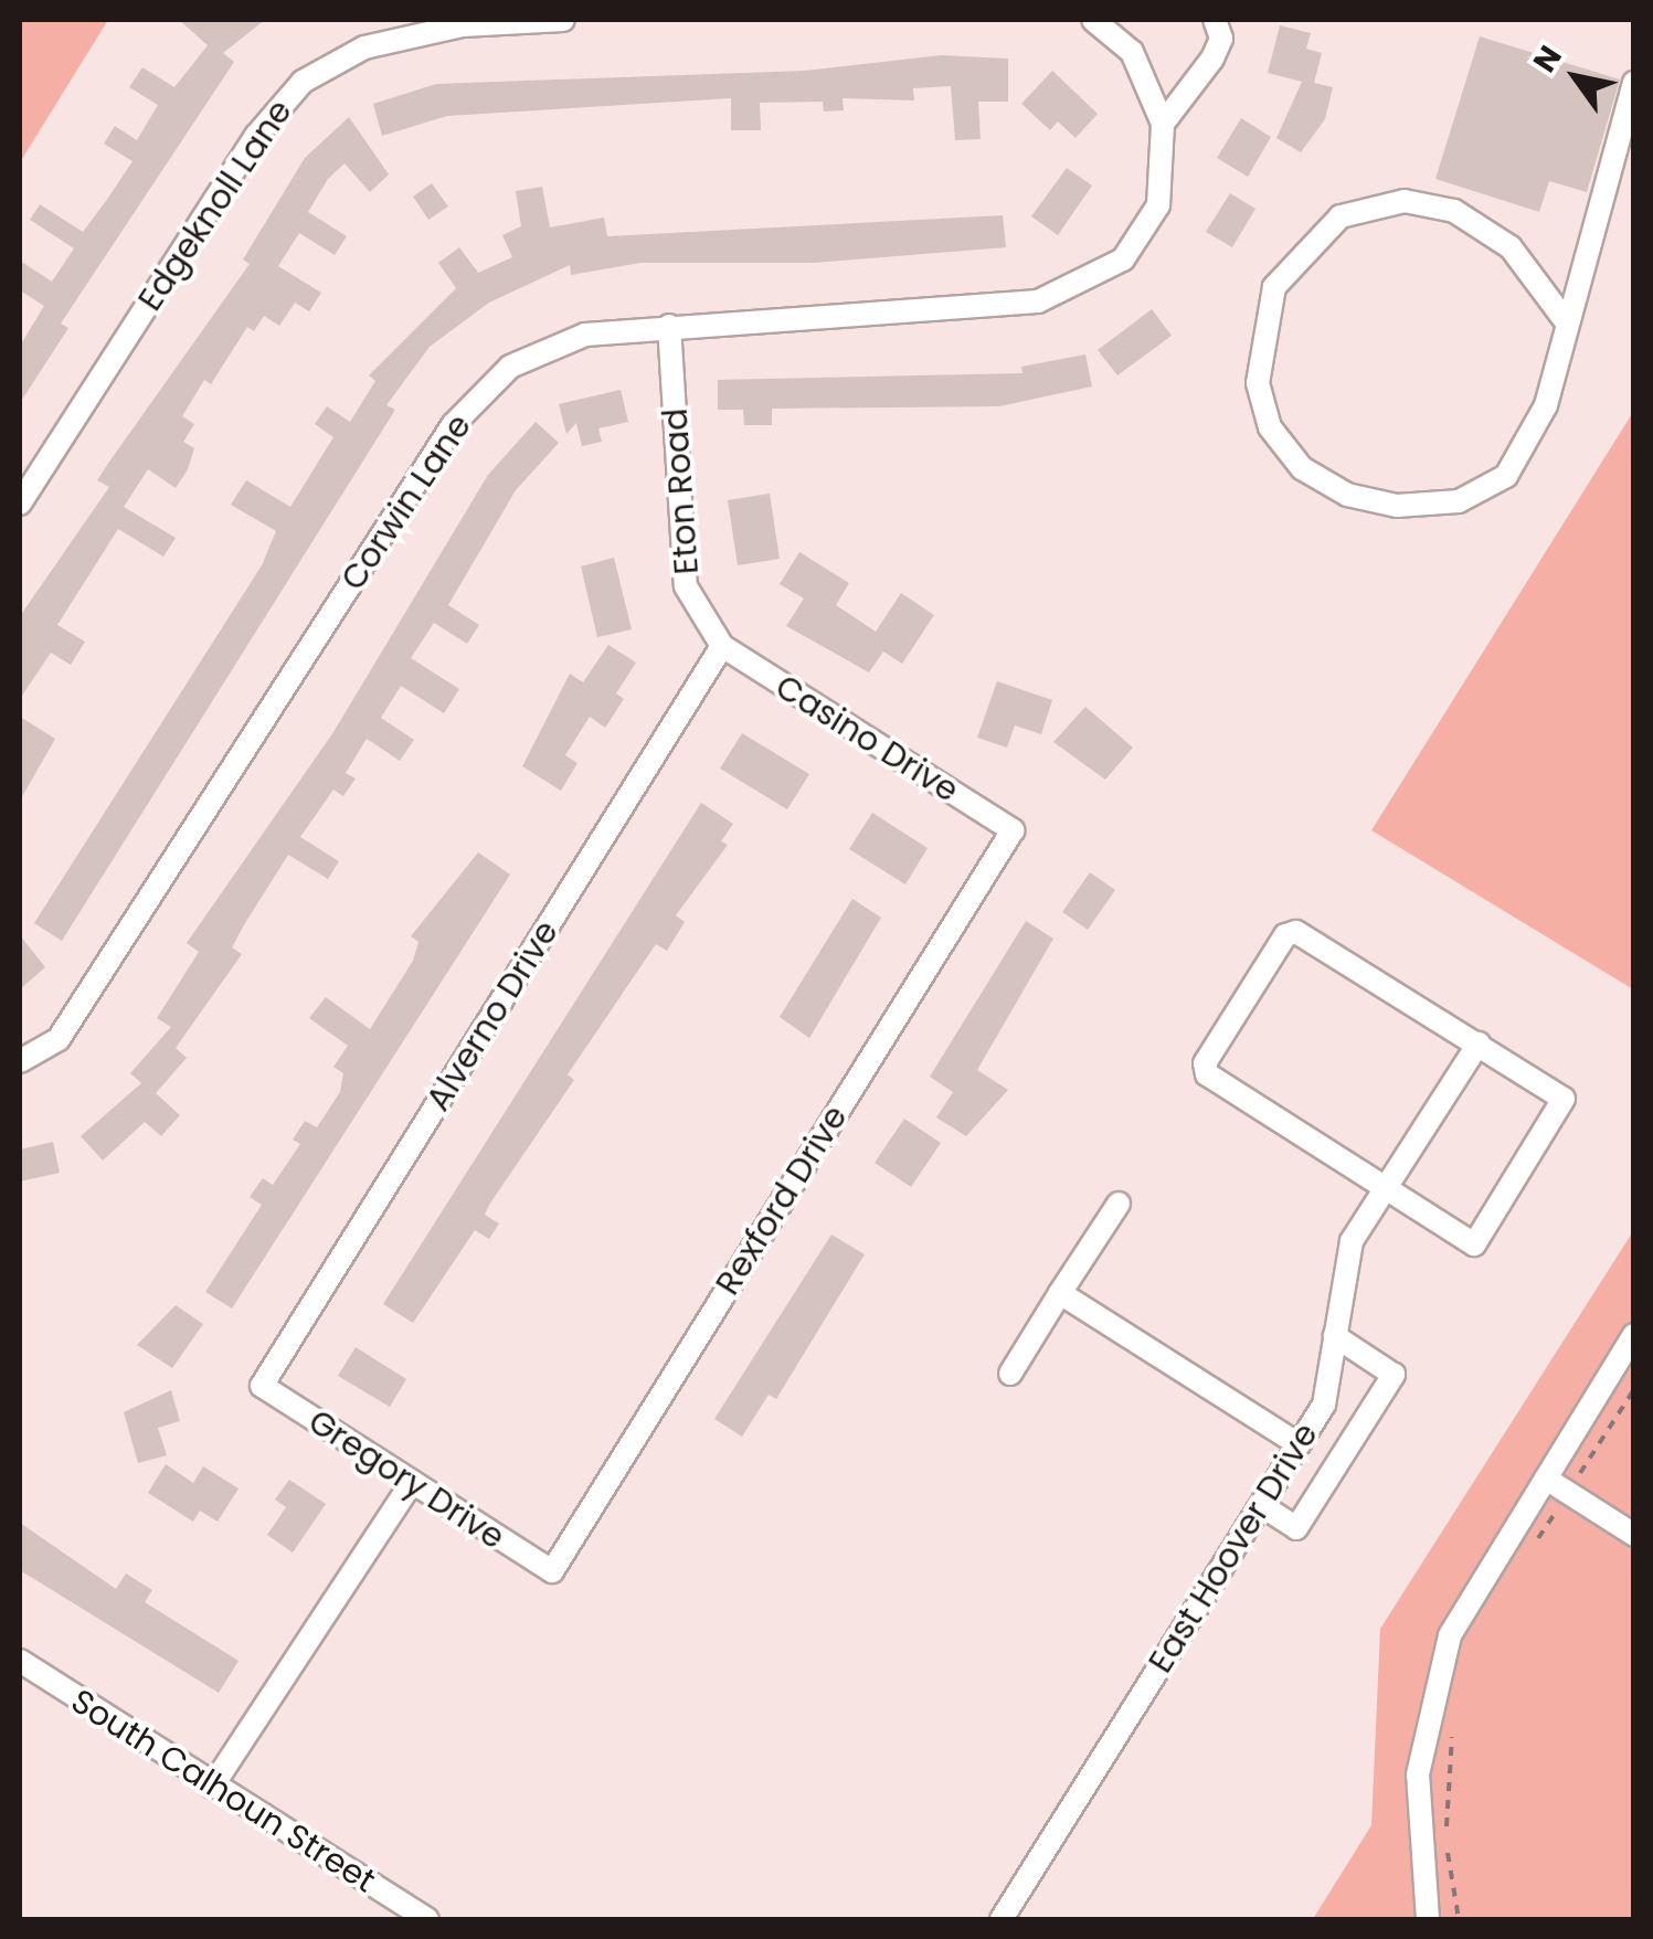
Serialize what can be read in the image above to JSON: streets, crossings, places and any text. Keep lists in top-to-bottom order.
{
  "streets": {
    "street": [
      "Edgeknoll Lane",
      "Eton Road",
      "Corwin Lane",
      "Casino Drive",
      "Alverno Drive",
      "Rexford Drive",
      "Gregory Drive",
      "East Hoover Drive",
      "South Calhoun Street"
    ]
  },
  "crossings": [
    ["Eton Road", "Corwin Lane"],
    ["Eton Road", "Casino Drive"],
    ["Eton Road", "Alverno Drive"],
    ["Casino Drive", "Alverno Drive"],
    ["Casino Drive", "Rexford Drive"],
    ["Alverno Drive", "Gregory Drive"],
    ["Rexford Drive", "Gregory Drive"]
  ],
  "north": "top left"
}
